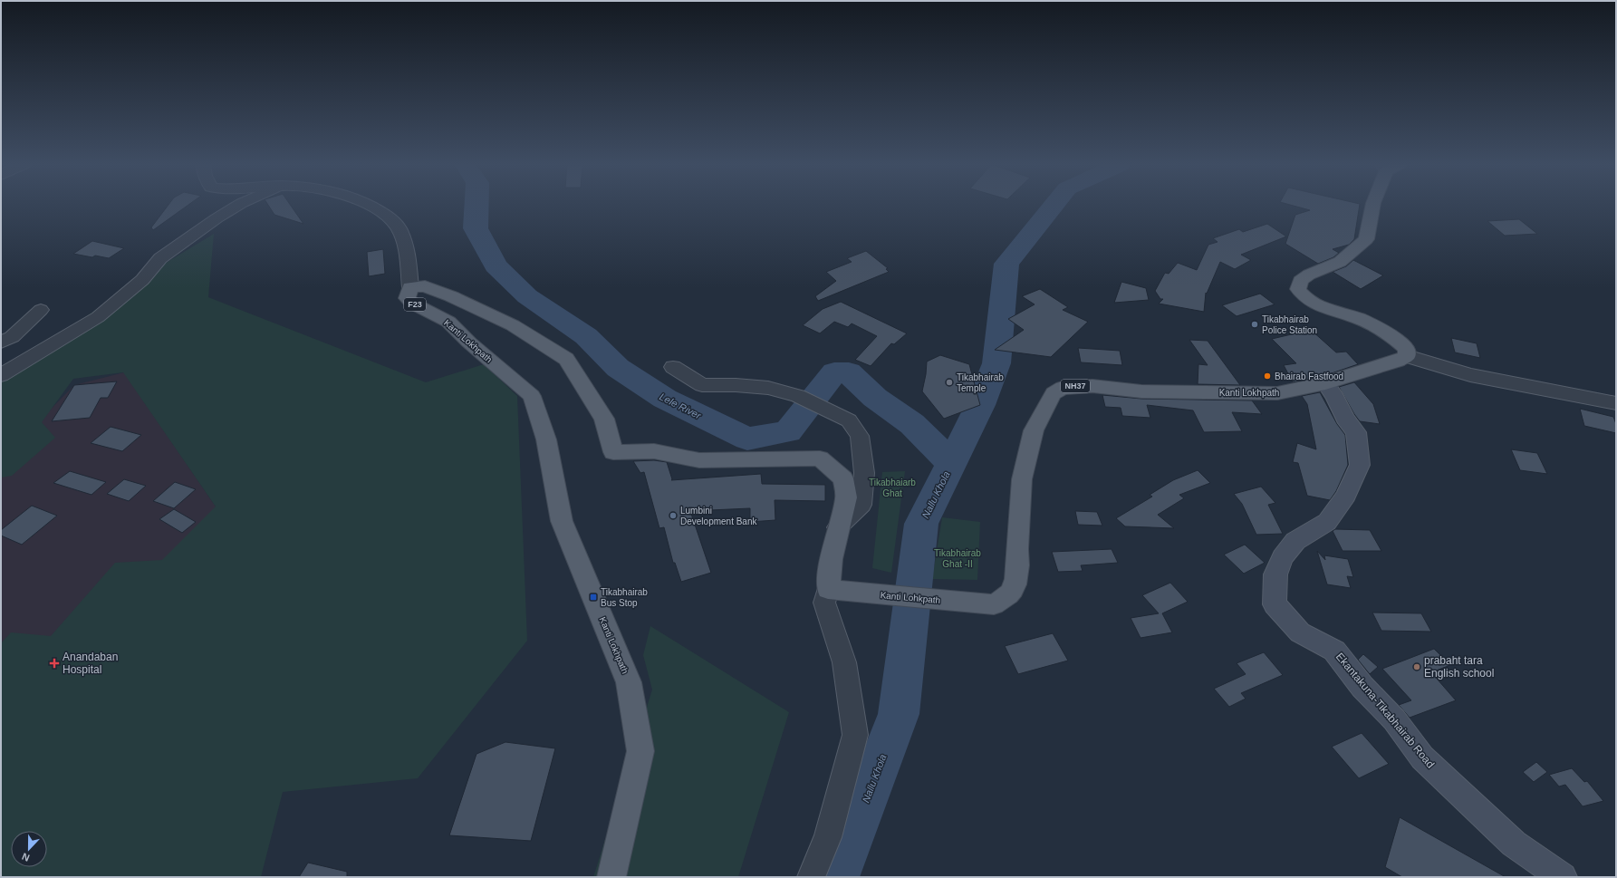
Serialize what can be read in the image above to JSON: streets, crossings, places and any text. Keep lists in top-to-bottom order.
{
  "streets": {
    "main road": [
      "F23",
      "Kanti Lokhpath",
      "NH37",
      "Kanti Lohkpath",
      "Ekantakuna-Tikabhairab Road"
    ]
  },
  "crossings": [
    ["F23", "Kanti Lokhpath"],
    ["F23", "Kanti Lohkpath"],
    ["Kanti Lokhpath", "Kanti Lohkpath"],
    ["Kanti Lokhpath", "Ekantakuna-Tikabhairab Road"]
  ],
  "water": ["Lele River", "Nallu Khola"],
  "parks": ["Tikabhaiarb Ghat", "Tikabhairab Ghat -II"],
  "places": {
    "other": [
      "Tikabhairab Police Station",
      "Bhairab Fastfood",
      "Tikabhairab Temple",
      "Lumbini Development Bank",
      "prabaht tara English school"
    ],
    "transit": ["Tikabhairab Bus Stop"],
    "health": ["Anandaban Hospital"]
  },
  "north": "bottom"
}
